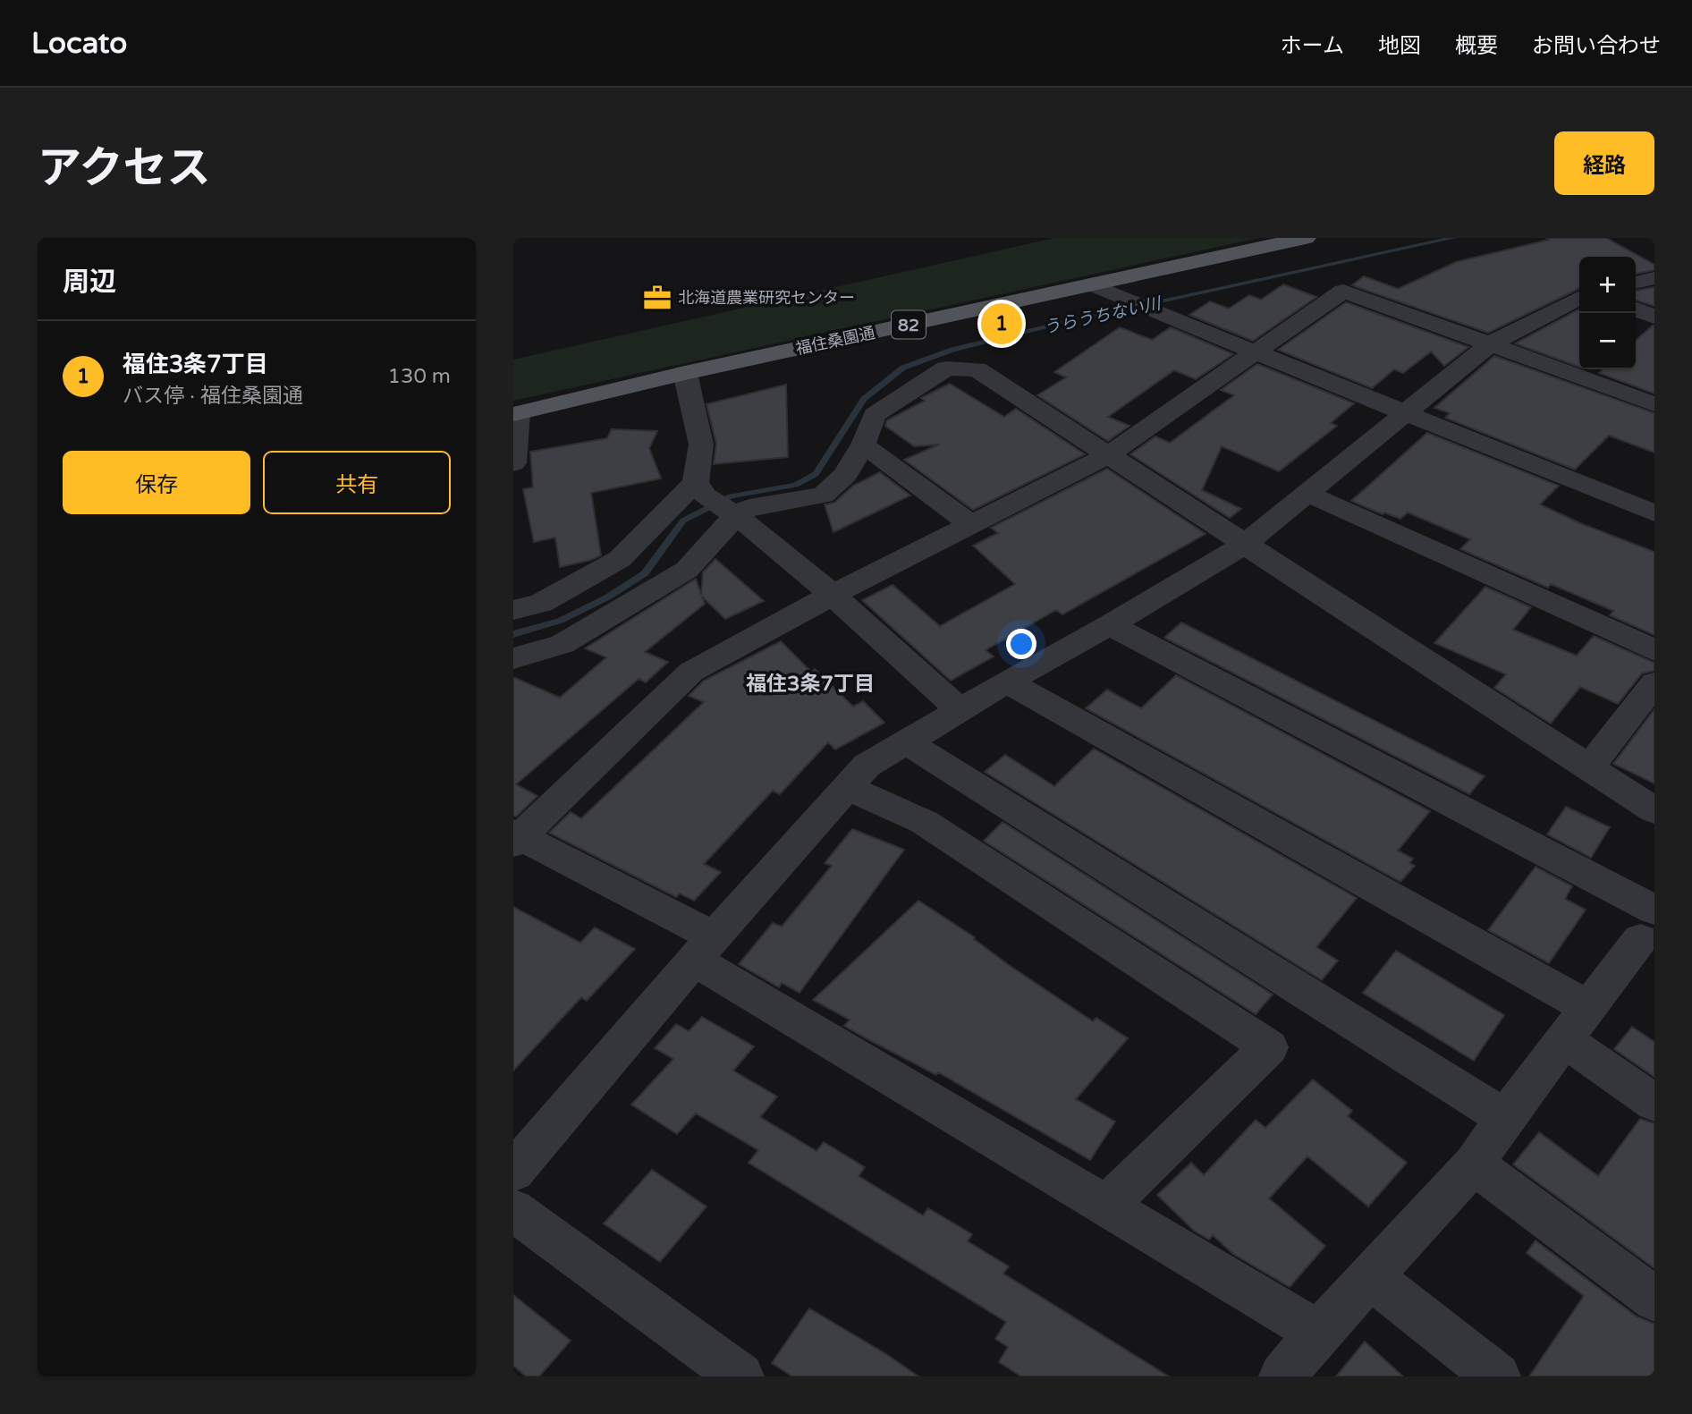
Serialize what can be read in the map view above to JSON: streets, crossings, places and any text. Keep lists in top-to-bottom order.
{
  "streets": {
    "main road": ["82", "福住桑園通"]
  },
  "districts": ["福住3条7丁目"],
  "water": ["うらうちない川"],
  "places": {
    "office": ["北海道農業研究センター"]
  },
  "page": {
    "header": "Locato",
    "nav": [
      "ホーム",
      "地図",
      "概要",
      "お問い合わせ"
    ],
    "title": "アクセス",
    "buttons": [
      "経路",
      ["保存", "共有"]
    ],
    "heading": "周辺",
    "map_buttons": ["+", "−"],
    "pins": "1",
    "list": [
      {
        "mark": "1",
        "name": "福住3条7丁目",
        "note": "バス停 · 福住桑園通",
        "value": "130 m"
      }
    ]
  }
}
